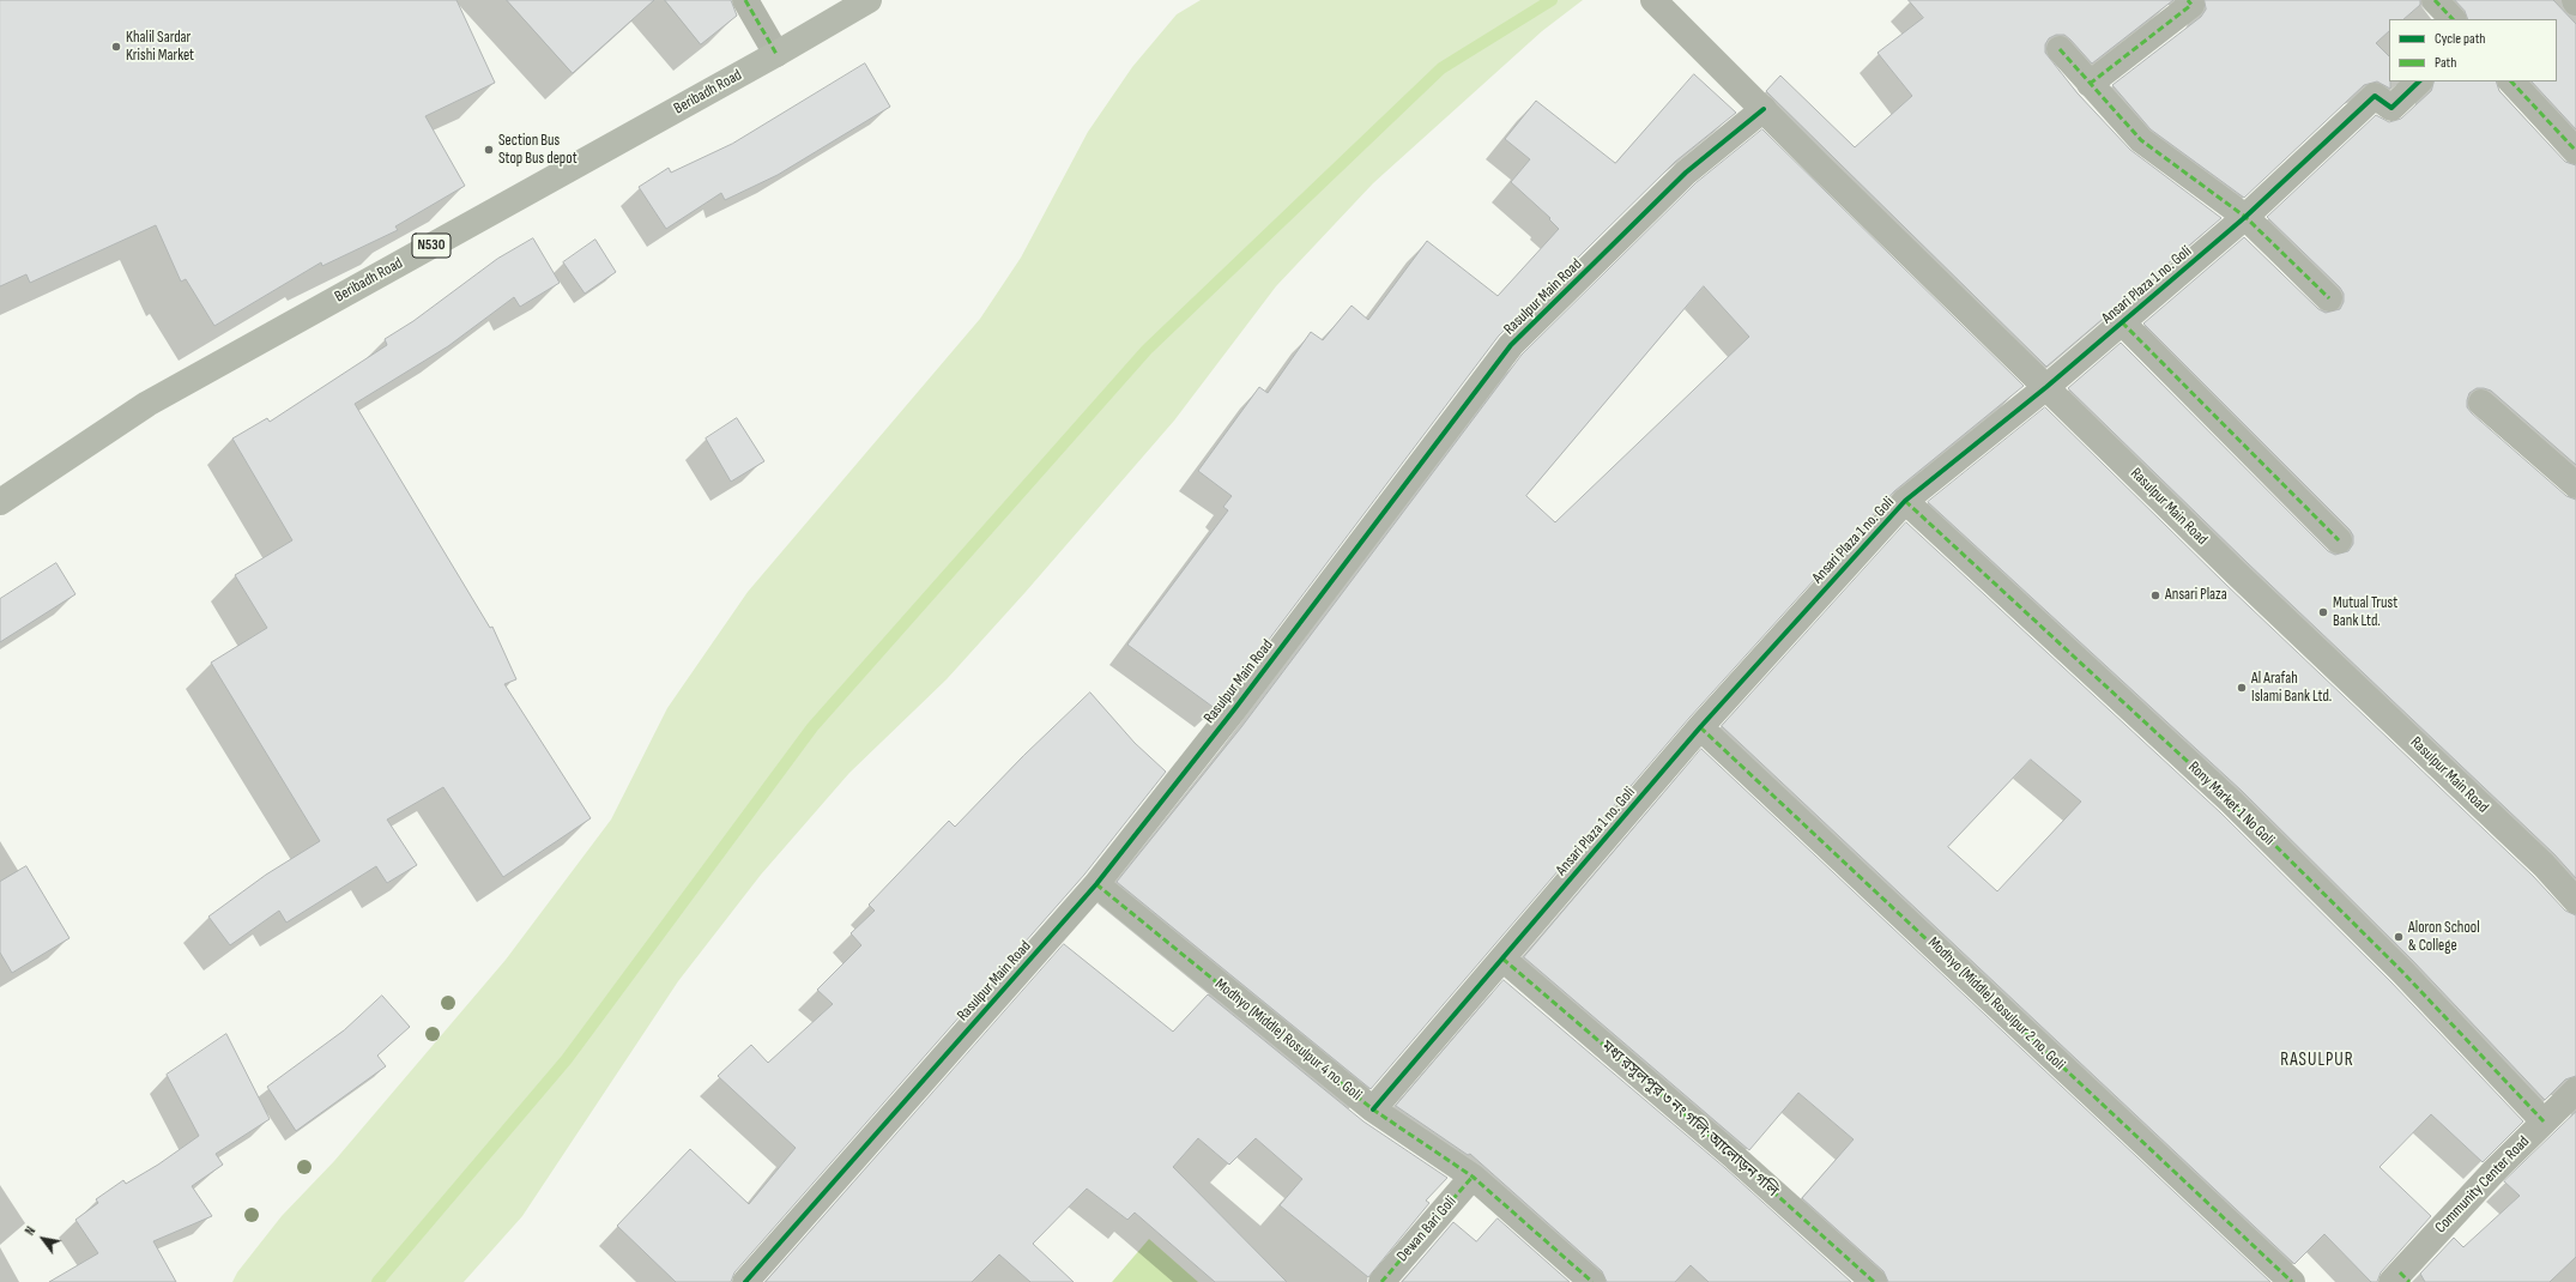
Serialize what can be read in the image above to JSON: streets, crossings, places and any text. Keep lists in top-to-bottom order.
{
  "streets": {
    "highway": ["Beribadh Road", "N530"],
    "street": [
      "Ansari Plaza 1 no. Goli",
      "Rasulpur Main Road",
      "Rony Market 1 No Goli",
      "Modhyo (Middle) Rosulpur 2 no. Goli",
      "Modhyo (Middle) Rosulpur 4 no. Goli",
      "মধ্য রসুলপুর ৩ নং গলি; আলোড়ন গলি",
      "Community Center Road",
      "Dewan Bari Goli"
    ]
  },
  "crossings": [
    ["Ansari Plaza 1 no. Goli", "Rasulpur Main Road"],
    ["Ansari Plaza 1 no. Goli", "Rony Market 1 No Goli"],
    ["Ansari Plaza 1 no. Goli", "Modhyo (Middle) Rosulpur 2 no. Goli"],
    ["Ansari Plaza 1 no. Goli", "Modhyo (Middle) Rosulpur 4 no. Goli"],
    ["Ansari Plaza 1 no. Goli", "মধ্য রসুলপুর ৩ নং গলি; আলোড়ন গলি"],
    ["Rasulpur Main Road", "Modhyo (Middle) Rosulpur 4 no. Goli"],
    ["Rony Market 1 No Goli", "Community Center Road"],
    ["Modhyo (Middle) Rosulpur 4 no. Goli", "Dewan Bari Goli"]
  ],
  "districts": ["RASULPUR"],
  "places": [
    "Khalil Sardar Krishi Market",
    "Section Bus Stop Bus depot",
    "Ansari Plaza",
    "Mutual Trust Bank Ltd.",
    "Al Arafah Islami Bank Ltd.",
    "Aloron School & College"
  ],
  "legend": ["Cycle path", "Path"],
  "north": "top left"
}
